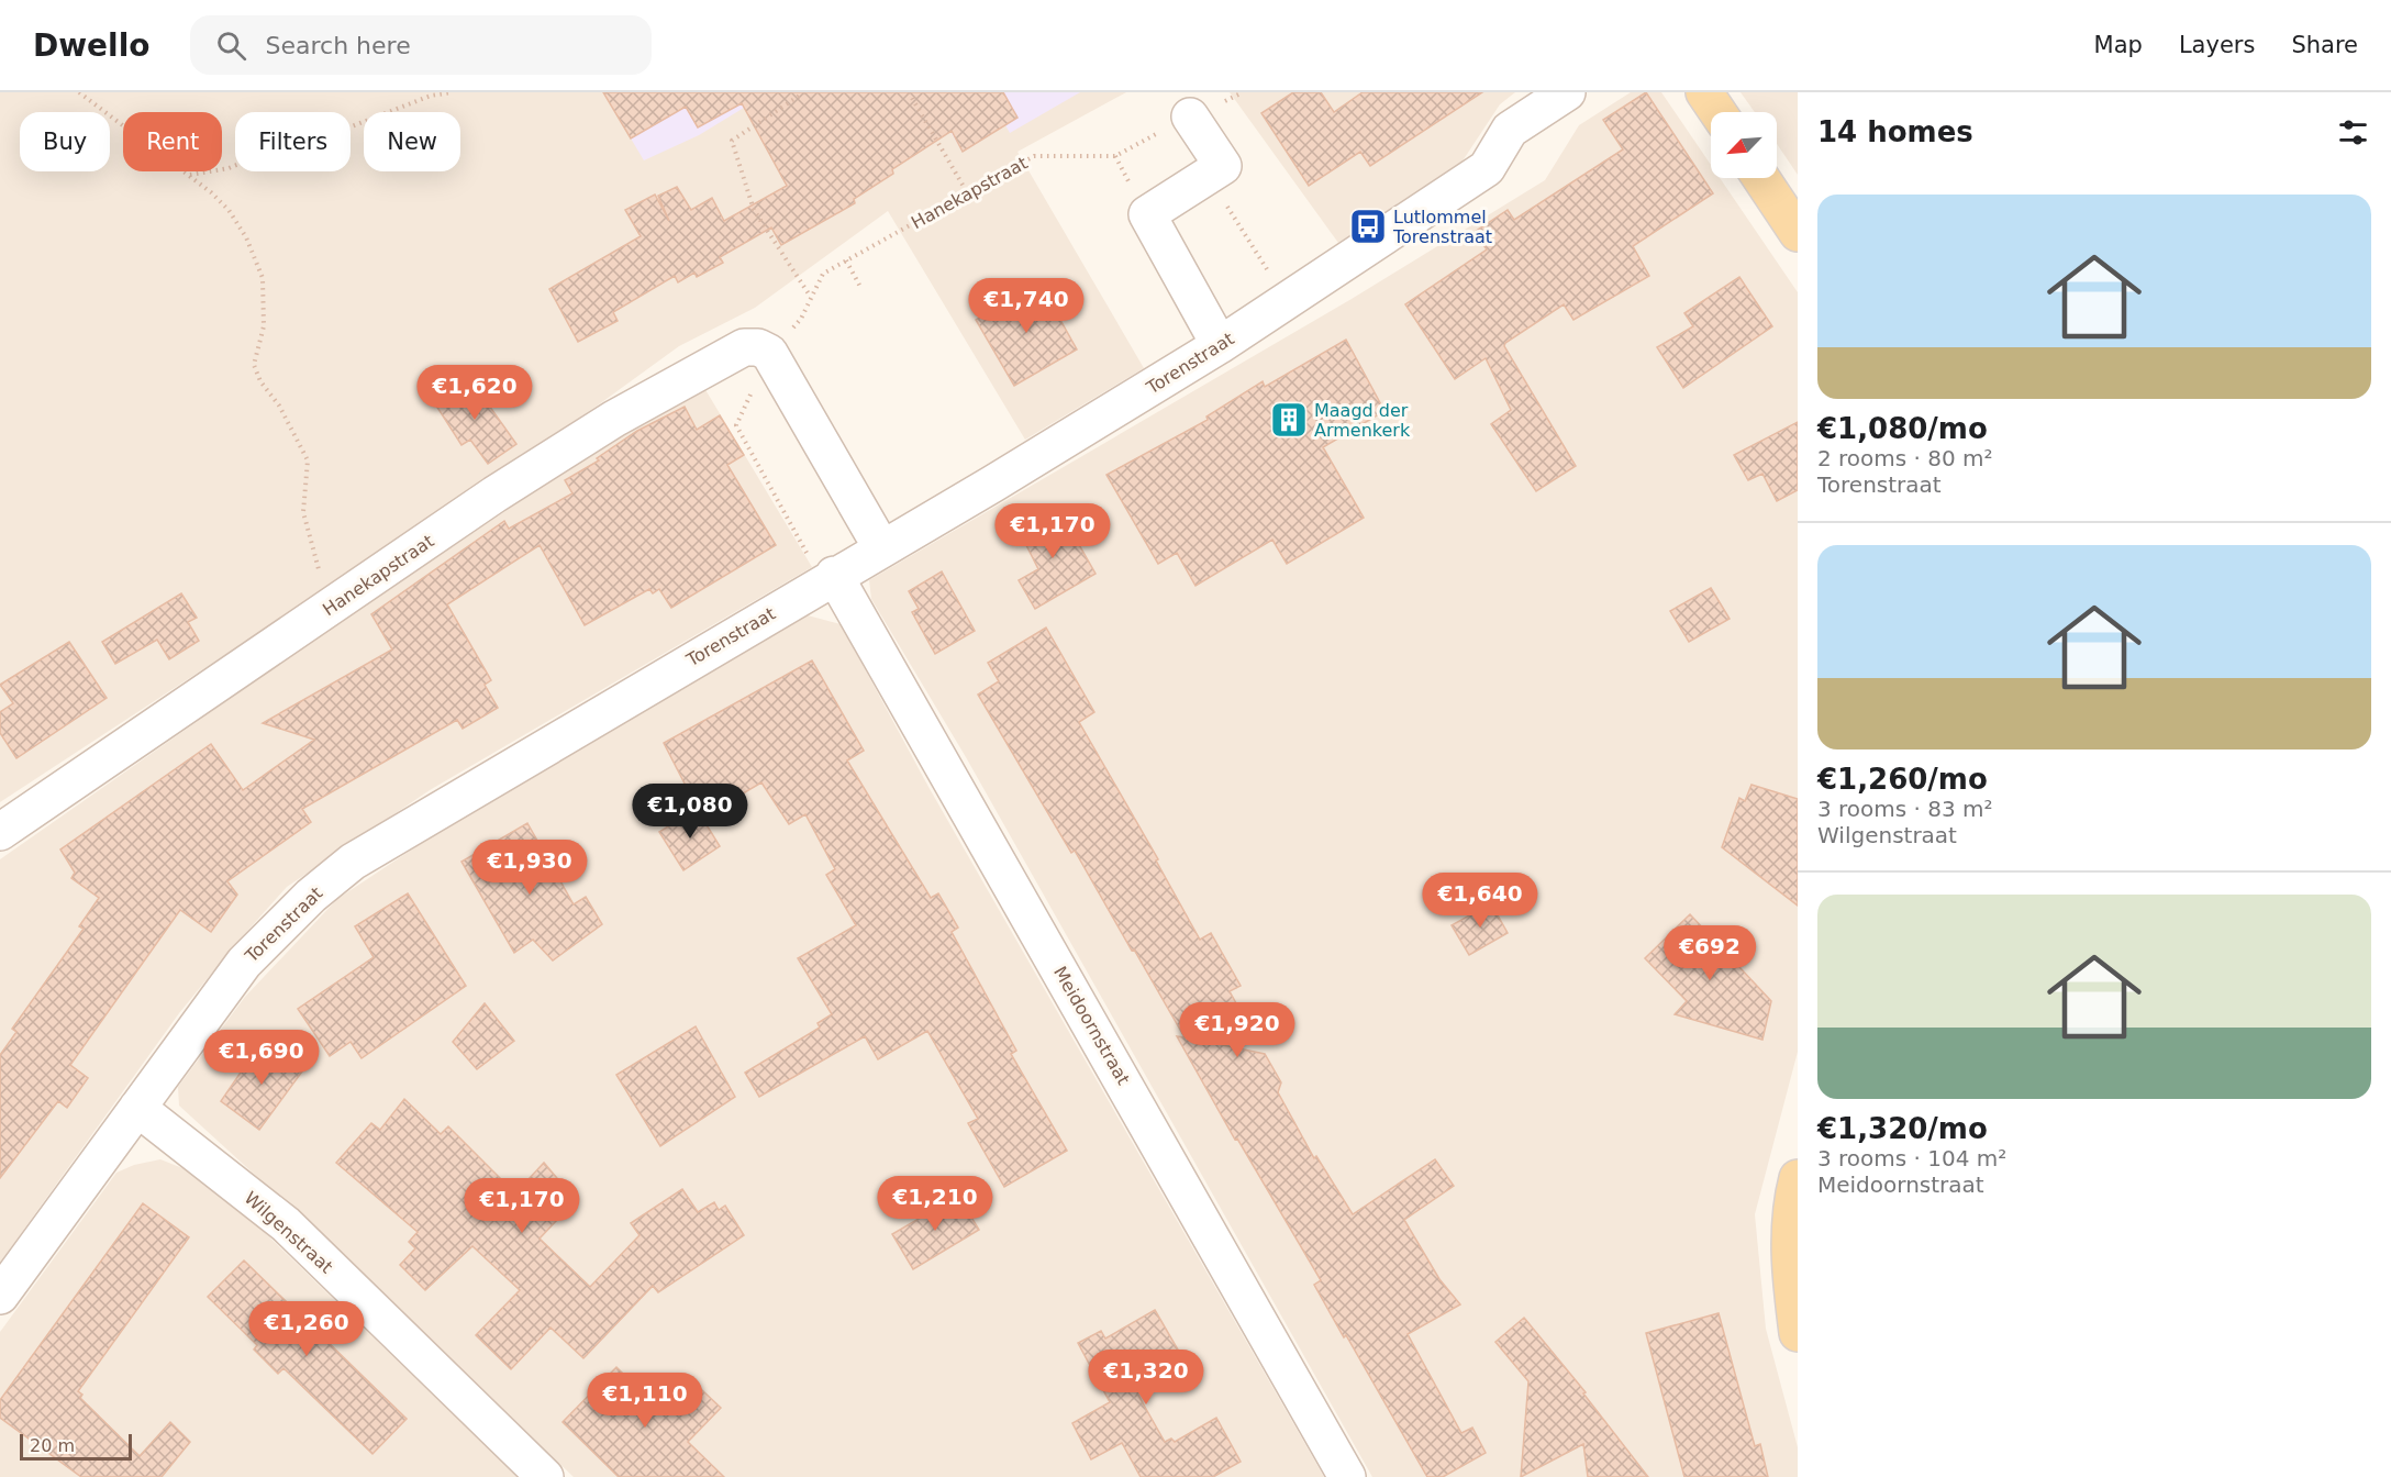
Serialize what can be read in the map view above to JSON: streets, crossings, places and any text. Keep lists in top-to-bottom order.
{
  "streets": {
    "street": [
      "Hanekapstraat",
      "Torenstraat",
      "Meidoornstraat",
      "Wilgenstraat"
    ]
  },
  "crossings": [
    ["Hanekapstraat", "Torenstraat"],
    ["Hanekapstraat", "Meidoornstraat"],
    ["Torenstraat", "Meidoornstraat"],
    ["Torenstraat", "Wilgenstraat"]
  ],
  "places": {
    "bus stop": ["Lutlommel Torenstraat"],
    "building": ["Maagd der Armenkerk"]
  },
  "scale_bar": "20 m",
  "north": "bottom left",
  "page": {
    "header": "Dwello",
    "search": "Search here",
    "nav": ["Map", "Layers", "Share"],
    "heading": "14 homes",
    "chip": [
      "Buy",
      "Rent",
      "Filters",
      "New"
    ],
    "list": [
      {
        "name": "€1,080/mo",
        "note": "2 rooms · 80 m² · Torenstraat"
      },
      {
        "name": "€1,260/mo",
        "note": "3 rooms · 83 m² · Wilgenstraat"
      },
      {
        "name": "€1,320/mo",
        "note": "3 rooms · 104 m² · Meidoornstraat"
      }
    ],
    "price": [
      "€1,740",
      "€1,620",
      "€1,170",
      "€1,080",
      "€1,930",
      "€1,640",
      "€692",
      "€1,920",
      "€1,690",
      "€1,210",
      "€1,170",
      "€1,260",
      "€1,320",
      "€1,110"
    ],
    "scale": "20 m"
  }
}
